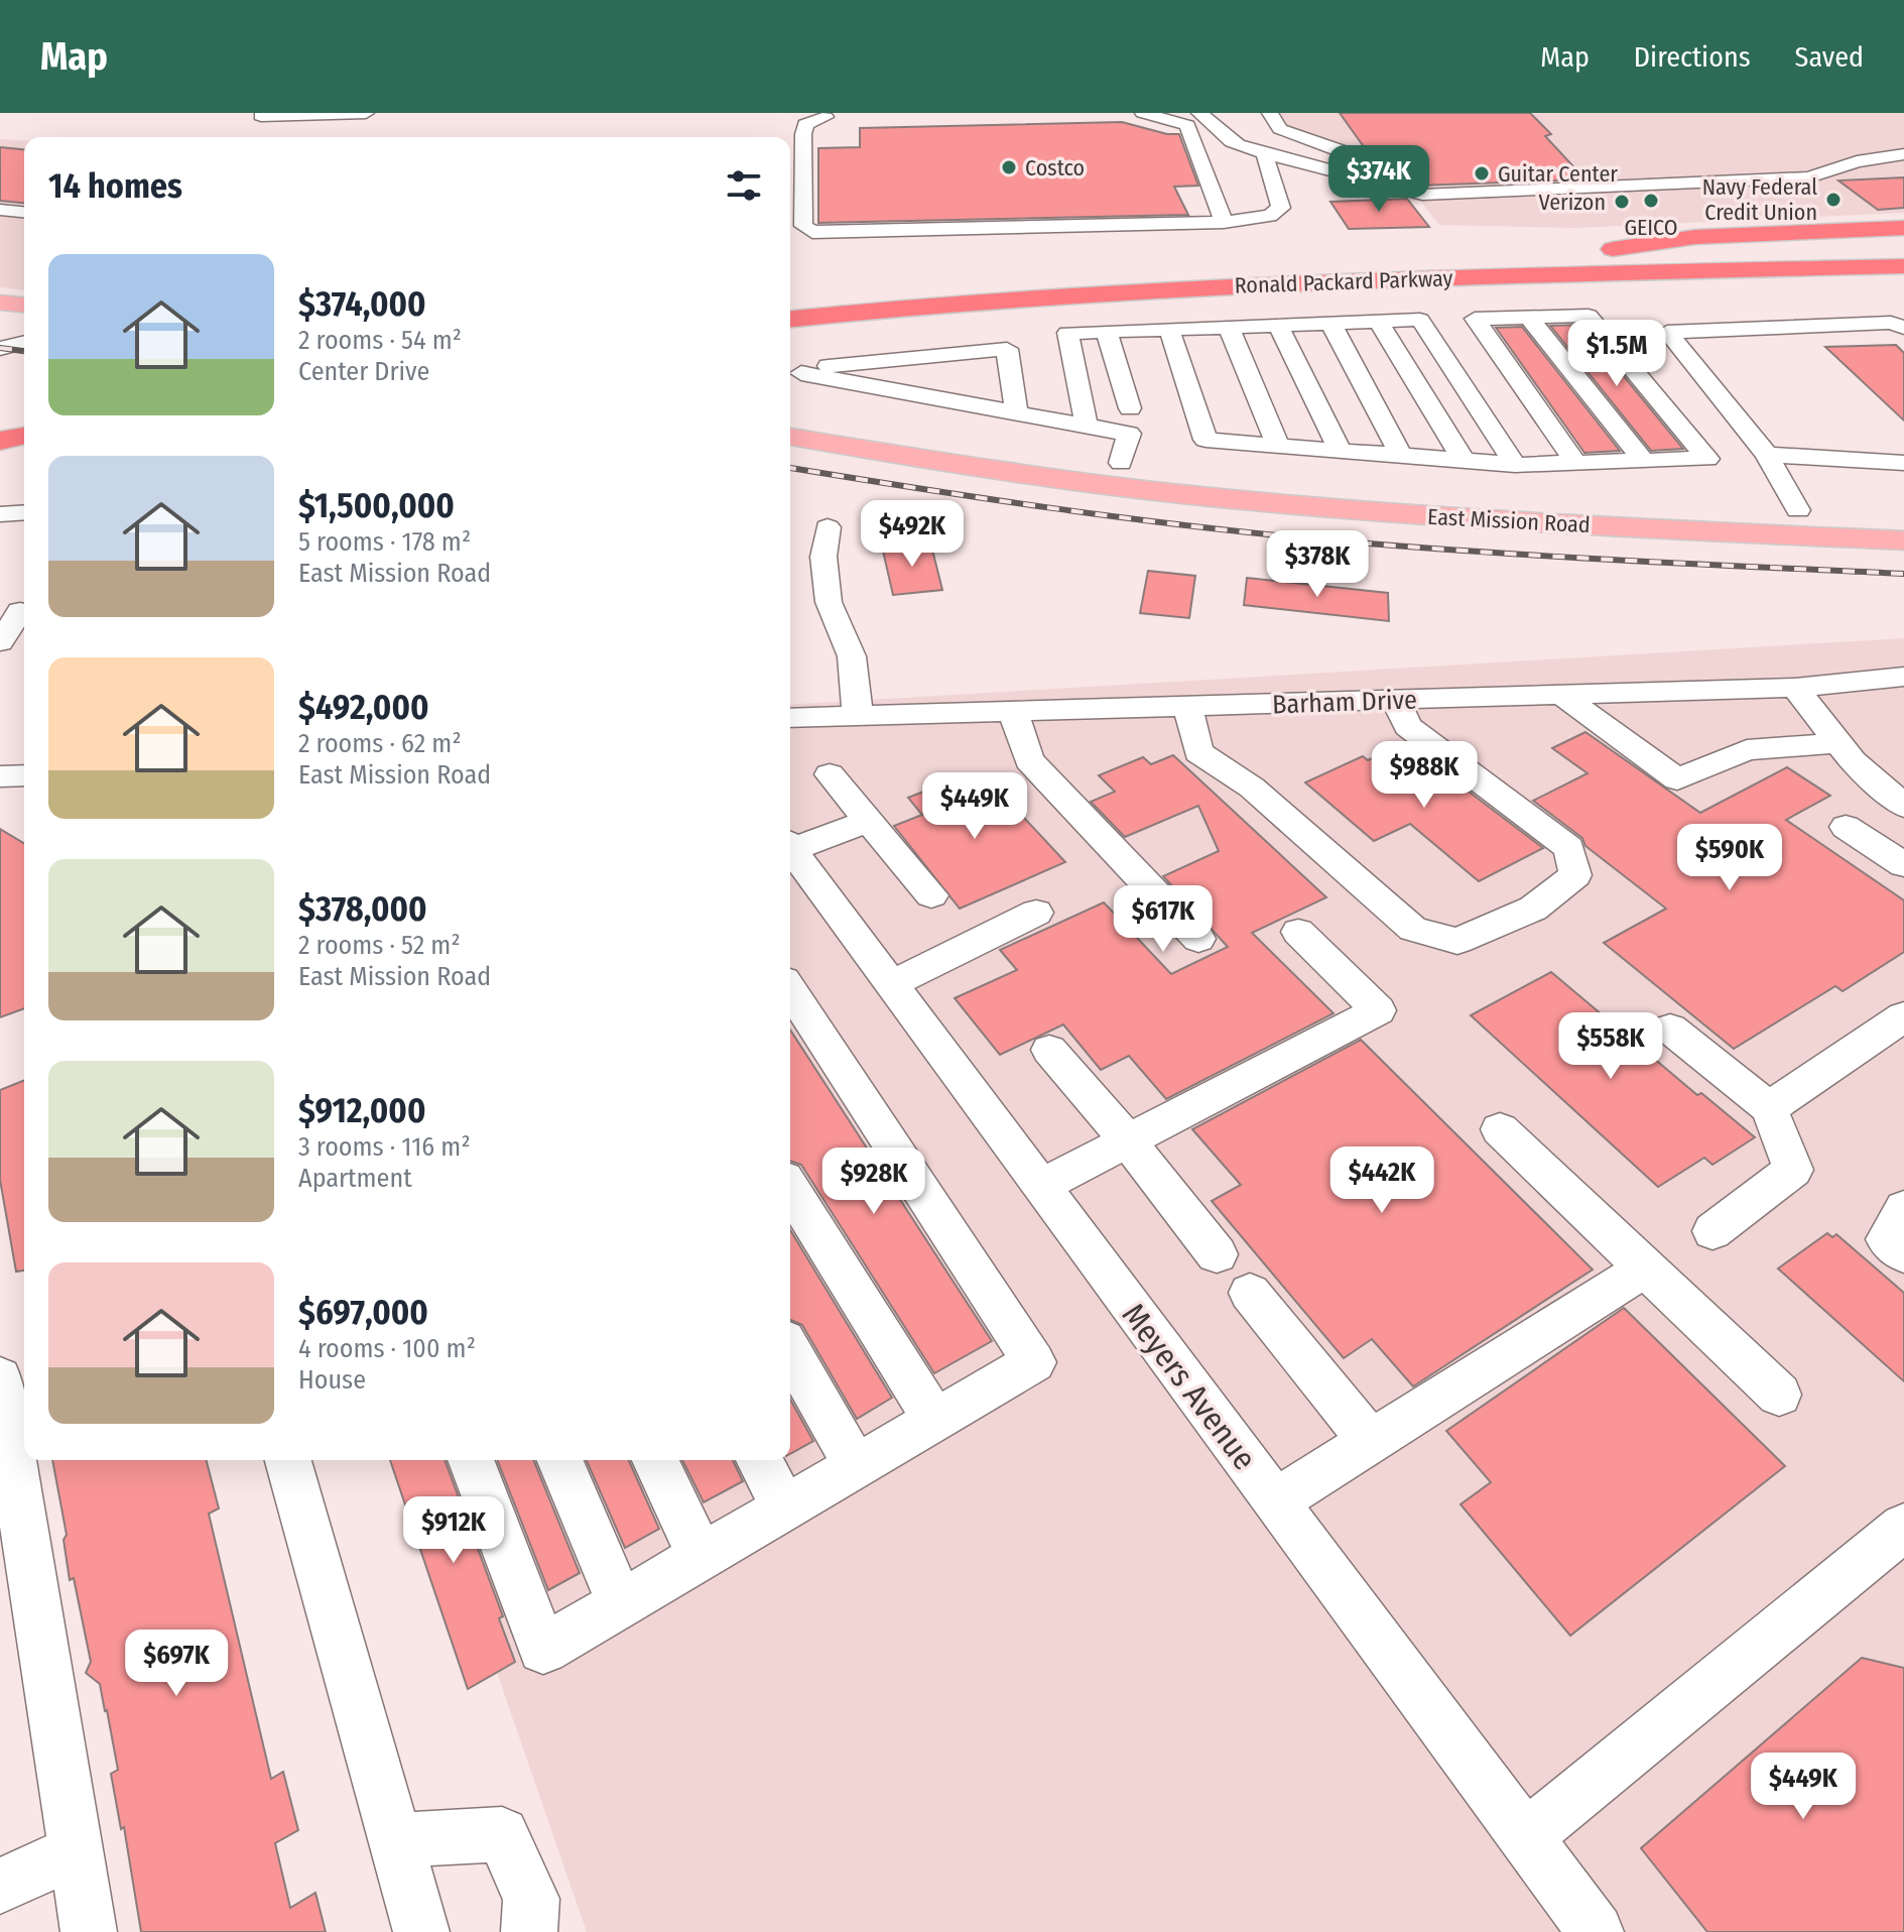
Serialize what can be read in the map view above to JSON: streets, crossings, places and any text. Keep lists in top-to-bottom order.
{
  "streets": {
    "highway": ["Ronald Packard Parkway"],
    "main road": ["East Mission Road"],
    "street": ["Barham Drive", "Meyers Avenue"]
  },
  "places": [
    "Costco",
    "Guitar Center",
    "Navy Federal Credit Union",
    "GEICO",
    "Verizon"
  ],
  "page": {
    "header": "Map",
    "nav": ["Map", "Directions", "Saved"],
    "heading": "14 homes",
    "price": [
      "$374K",
      "$1.5M",
      "$492K",
      "$378K",
      "$988K",
      "$449K",
      "$590K",
      "$617K",
      "$558K",
      "$442K",
      "$928K",
      "$912K",
      "$697K",
      "$449K"
    ],
    "list": [
      {
        "name": "$374,000",
        "note": "2 rooms · 54 m² · Center Drive"
      },
      {
        "name": "$1,500,000",
        "note": "5 rooms · 178 m² · East Mission Road"
      },
      {
        "name": "$492,000",
        "note": "2 rooms · 62 m² · East Mission Road"
      },
      {
        "name": "$378,000",
        "note": "2 rooms · 52 m² · East Mission Road"
      },
      {
        "name": "$912,000",
        "note": "3 rooms · 116 m² · Apartment"
      },
      {
        "name": "$697,000",
        "note": "4 rooms · 100 m² · House"
      }
    ]
  }
}
